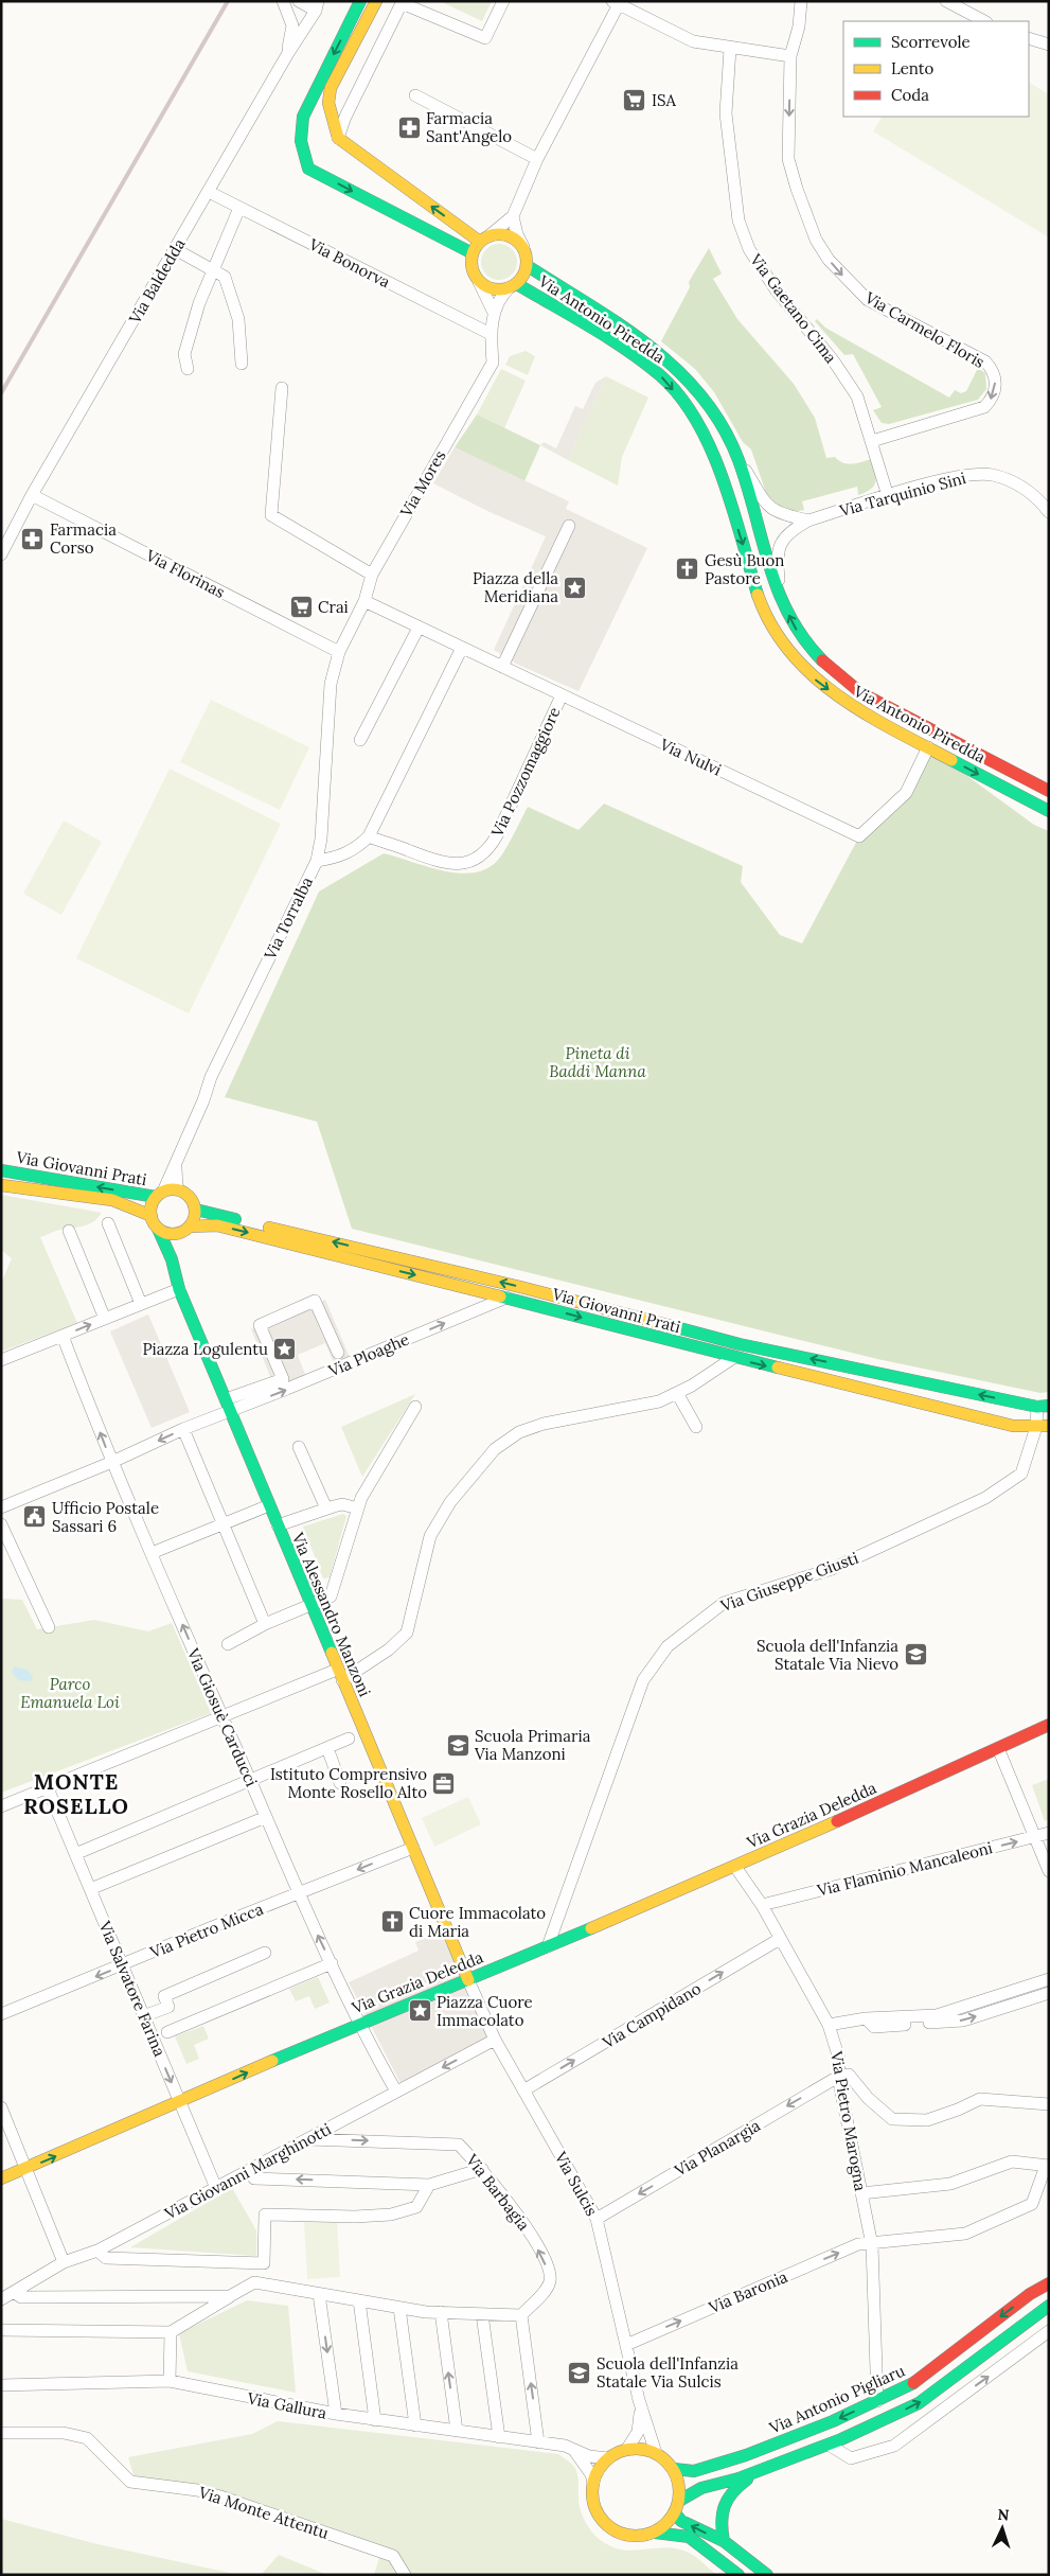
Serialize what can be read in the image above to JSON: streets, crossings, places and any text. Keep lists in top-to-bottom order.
{
  "streets": {
    "street": [
      "Via Bonorva",
      "Via Baldedda",
      "Via Gaetano Cima",
      "Via Antonio Piredda",
      "Via Carmelo Floris",
      "Via Mores",
      "Via Tarquinio Sini",
      "Via Florinas",
      "Via Nulvi",
      "Via Pozzomaggiore",
      "Via Torralba",
      "Via Giovanni Prati",
      "Via Ploaghe",
      "Via Giuseppe Giusti",
      "Via Alessandro Manzoni",
      "Via Giosuè Carducci",
      "Via Grazia Deledda",
      "Via Flaminio Mancaleoni",
      "Via Pietro Micca",
      "Via Salvatore Farina",
      "Via Campidano",
      "Via Pietro Marogna",
      "Via Planargia",
      "Via Giovanni Marghinotti",
      "Via Sulcis",
      "Via Barbagia",
      "Via Baronia",
      "Via Antonio Pigliaru",
      "Via Gallura",
      "Via Monte Attentu"
    ]
  },
  "crossings": [
    ["Via Bonorva", "Via Baldedda"],
    ["Via Bonorva", "Via Mores"],
    ["Via Baldedda", "Via Florinas"],
    ["Via Gaetano Cima", "Via Carmelo Floris"],
    ["Via Gaetano Cima", "Via Tarquinio Sini"],
    ["Via Antonio Piredda", "Via Mores"],
    ["Via Antonio Piredda", "Via Tarquinio Sini"],
    ["Via Antonio Piredda", "Via Nulvi"],
    ["Via Mores", "Via Florinas"],
    ["Via Mores", "Via Nulvi"],
    ["Via Mores", "Via Torralba"],
    ["Via Florinas", "Via Torralba"],
    ["Via Nulvi", "Via Pozzomaggiore"],
    ["Via Torralba", "Via Giovanni Prati"],
    ["Via Torralba", "Via Alessandro Manzoni"],
    ["Via Giovanni Prati", "Via Ploaghe"],
    ["Via Giovanni Prati", "Via Giuseppe Giusti"],
    ["Via Giovanni Prati", "Via Alessandro Manzoni"],
    ["Via Ploaghe", "Via Alessandro Manzoni"],
    ["Via Giuseppe Giusti", "Via Grazia Deledda"],
    ["Via Alessandro Manzoni", "Via Grazia Deledda"],
    ["Via Alessandro Manzoni", "Via Pietro Micca"],
    ["Via Alessandro Manzoni", "Via Sulcis"],
    ["Via Giosuè Carducci", "Via Grazia Deledda"],
    ["Via Giosuè Carducci", "Via Pietro Micca"],
    ["Via Giosuè Carducci", "Via Giovanni Marghinotti"],
    ["Via Grazia Deledda", "Via Salvatore Farina"],
    ["Via Grazia Deledda", "Via Pietro Marogna"],
    ["Via Grazia Deledda", "Via Sulcis"],
    ["Via Flaminio Mancaleoni", "Via Pietro Marogna"],
    ["Via Pietro Micca", "Via Salvatore Farina"],
    ["Via Salvatore Farina", "Via Giovanni Marghinotti"],
    ["Via Campidano", "Via Pietro Marogna"],
    ["Via Campidano", "Via Sulcis"],
    ["Via Pietro Marogna", "Via Planargia"],
    ["Via Pietro Marogna", "Via Baronia"],
    ["Via Pietro Marogna", "Via Antonio Pigliaru"],
    ["Via Planargia", "Via Sulcis"],
    ["Via Giovanni Marghinotti", "Via Sulcis"],
    ["Via Giovanni Marghinotti", "Via Barbagia"],
    ["Via Sulcis", "Via Baronia"],
    ["Via Sulcis", "Via Antonio Pigliaru"],
    ["Via Sulcis", "Via Gallura"],
    ["Via Antonio Pigliaru", "Via Gallura"]
  ],
  "one_way": [
    "Via Ploaghe",
    "Via Giosuè Carducci",
    "Via Flaminio Mancaleoni",
    "Via Pietro Micca",
    "Via Campidano",
    "Via Planargia",
    "Via Baronia"
  ],
  "districts": ["MONTE ROSELLO"],
  "parks": ["Pineta di Baddi Manna", "Parco Emanuela Loi"],
  "places": {
    "supermarket": ["ISA", "Crai"],
    "pharmacy": ["Farmacia Sant'Angelo", "Farmacia Corso"],
    "church": ["Gesù Buon Pastore", "Cuore Immacolato di Maria"],
    "place": ["Piazza della Meridiana", "Piazza Logulentu", "Piazza Cuore Immacolato"],
    "public building": ["Ufficio Postale Sassari 6"],
    "school or university": ["Scuola dell'Infanzia Statale Via Nievo", "Scuola Primaria Via Manzoni", "Scuola dell'Infanzia Statale Via Sulcis"],
    "office": ["Istituto Comprensivo Monte Rosello Alto"]
  },
  "legend": ["Scorrevole", "Lento", "Coda"],
  "north": "top"
}
